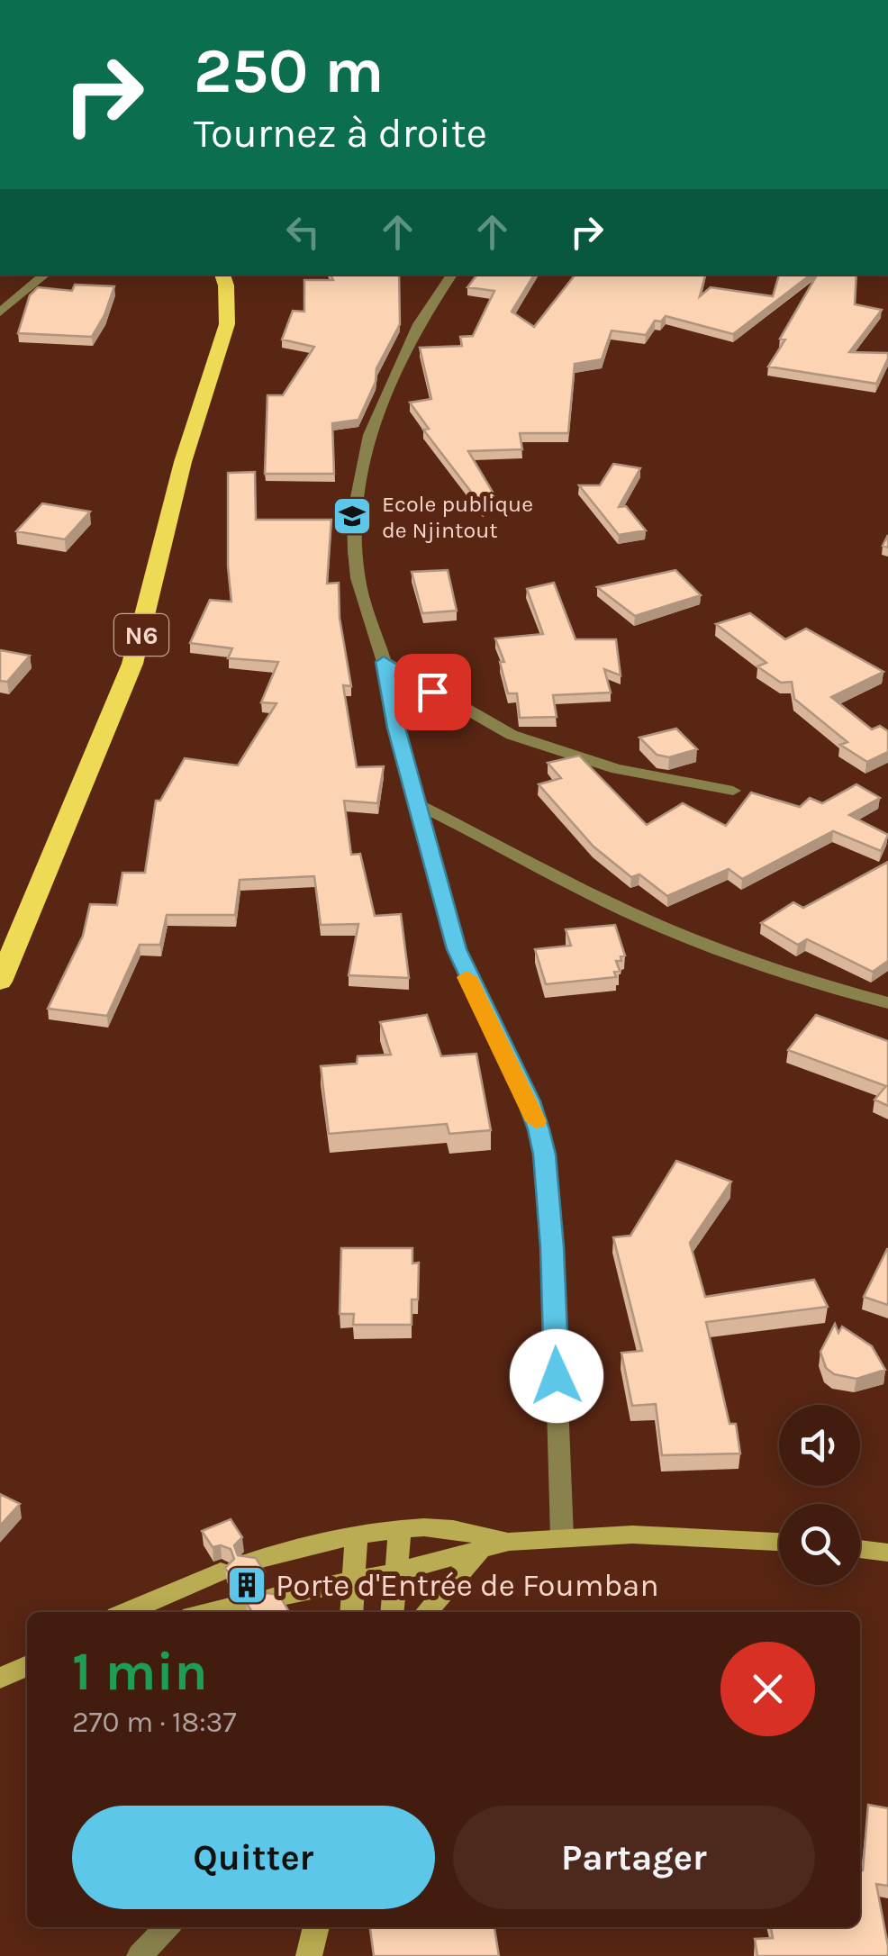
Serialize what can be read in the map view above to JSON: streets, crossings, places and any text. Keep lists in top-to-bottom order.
{
  "streets": {
    "highway": ["N6"]
  },
  "places": {
    "school or university": ["Ecole publique de Njintout"],
    "building": ["Porte d'Entrée de Foumban"]
  },
  "page": {
    "turn": ["250 m", "Tournez à droite"],
    "heading": ["1 min", "270 m · 18:37"],
    "buttons": ["Quitter", "Partager"]
  }
}
